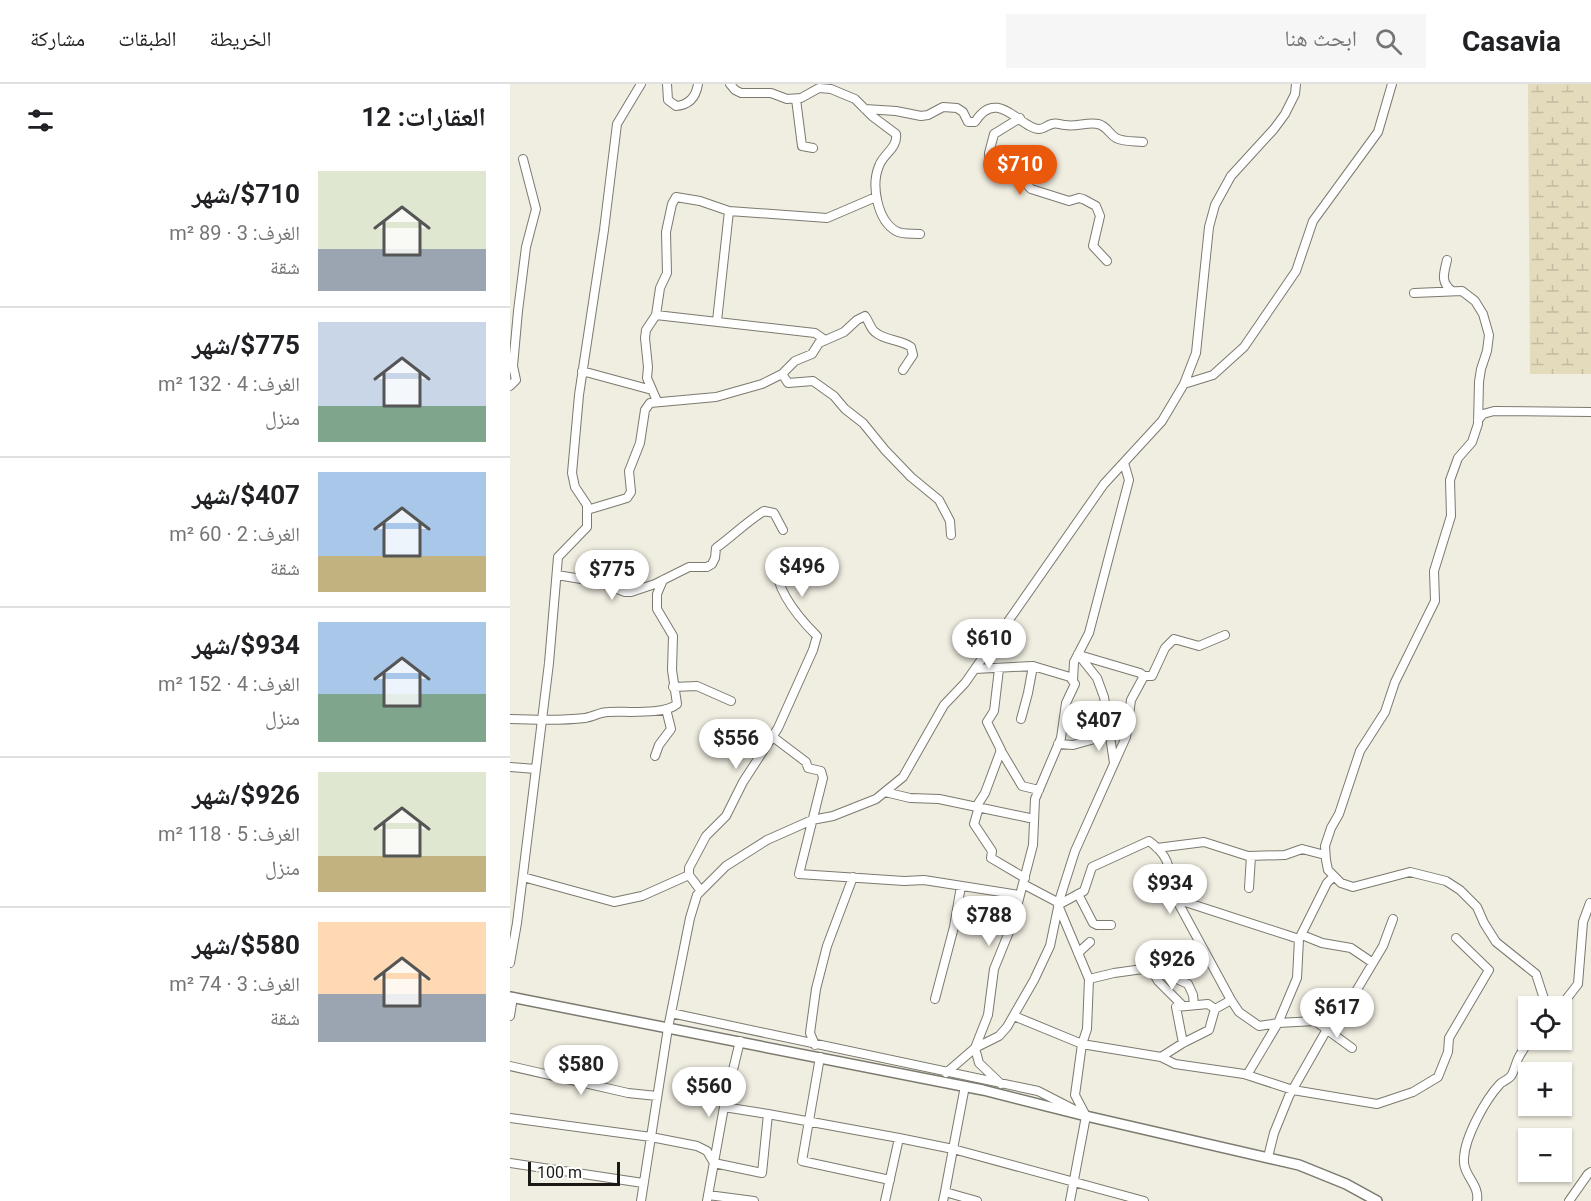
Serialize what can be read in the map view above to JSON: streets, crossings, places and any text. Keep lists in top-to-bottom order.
{
  "scale_bar": "100 m",
  "page": {
    "header": "Casavia",
    "search": "ابحث هنا",
    "nav": ["الخريطة", "الطبقات", "مشاركة"],
    "heading": "العقارات: 12",
    "price": [
      "$710",
      "$496",
      "$775",
      "$610",
      "$407",
      "$556",
      "$934",
      "$788",
      "$926",
      "$617",
      "$580",
      "$560"
    ],
    "list": [
      {
        "name": "$710/شهر",
        "note": "الغرف: 3 · 89 m² · شقة"
      },
      {
        "name": "$775/شهر",
        "note": "الغرف: 4 · 132 m² · منزل"
      },
      {
        "name": "$407/شهر",
        "note": "الغرف: 2 · 60 m² · شقة"
      },
      {
        "name": "$934/شهر",
        "note": "الغرف: 4 · 152 m² · منزل"
      },
      {
        "name": "$926/شهر",
        "note": "الغرف: 5 · 118 m² · منزل"
      },
      {
        "name": "$580/شهر",
        "note": "الغرف: 3 · 74 m² · شقة"
      }
    ],
    "map_buttons": ["+", "−"],
    "scale": "100 m"
  }
}
